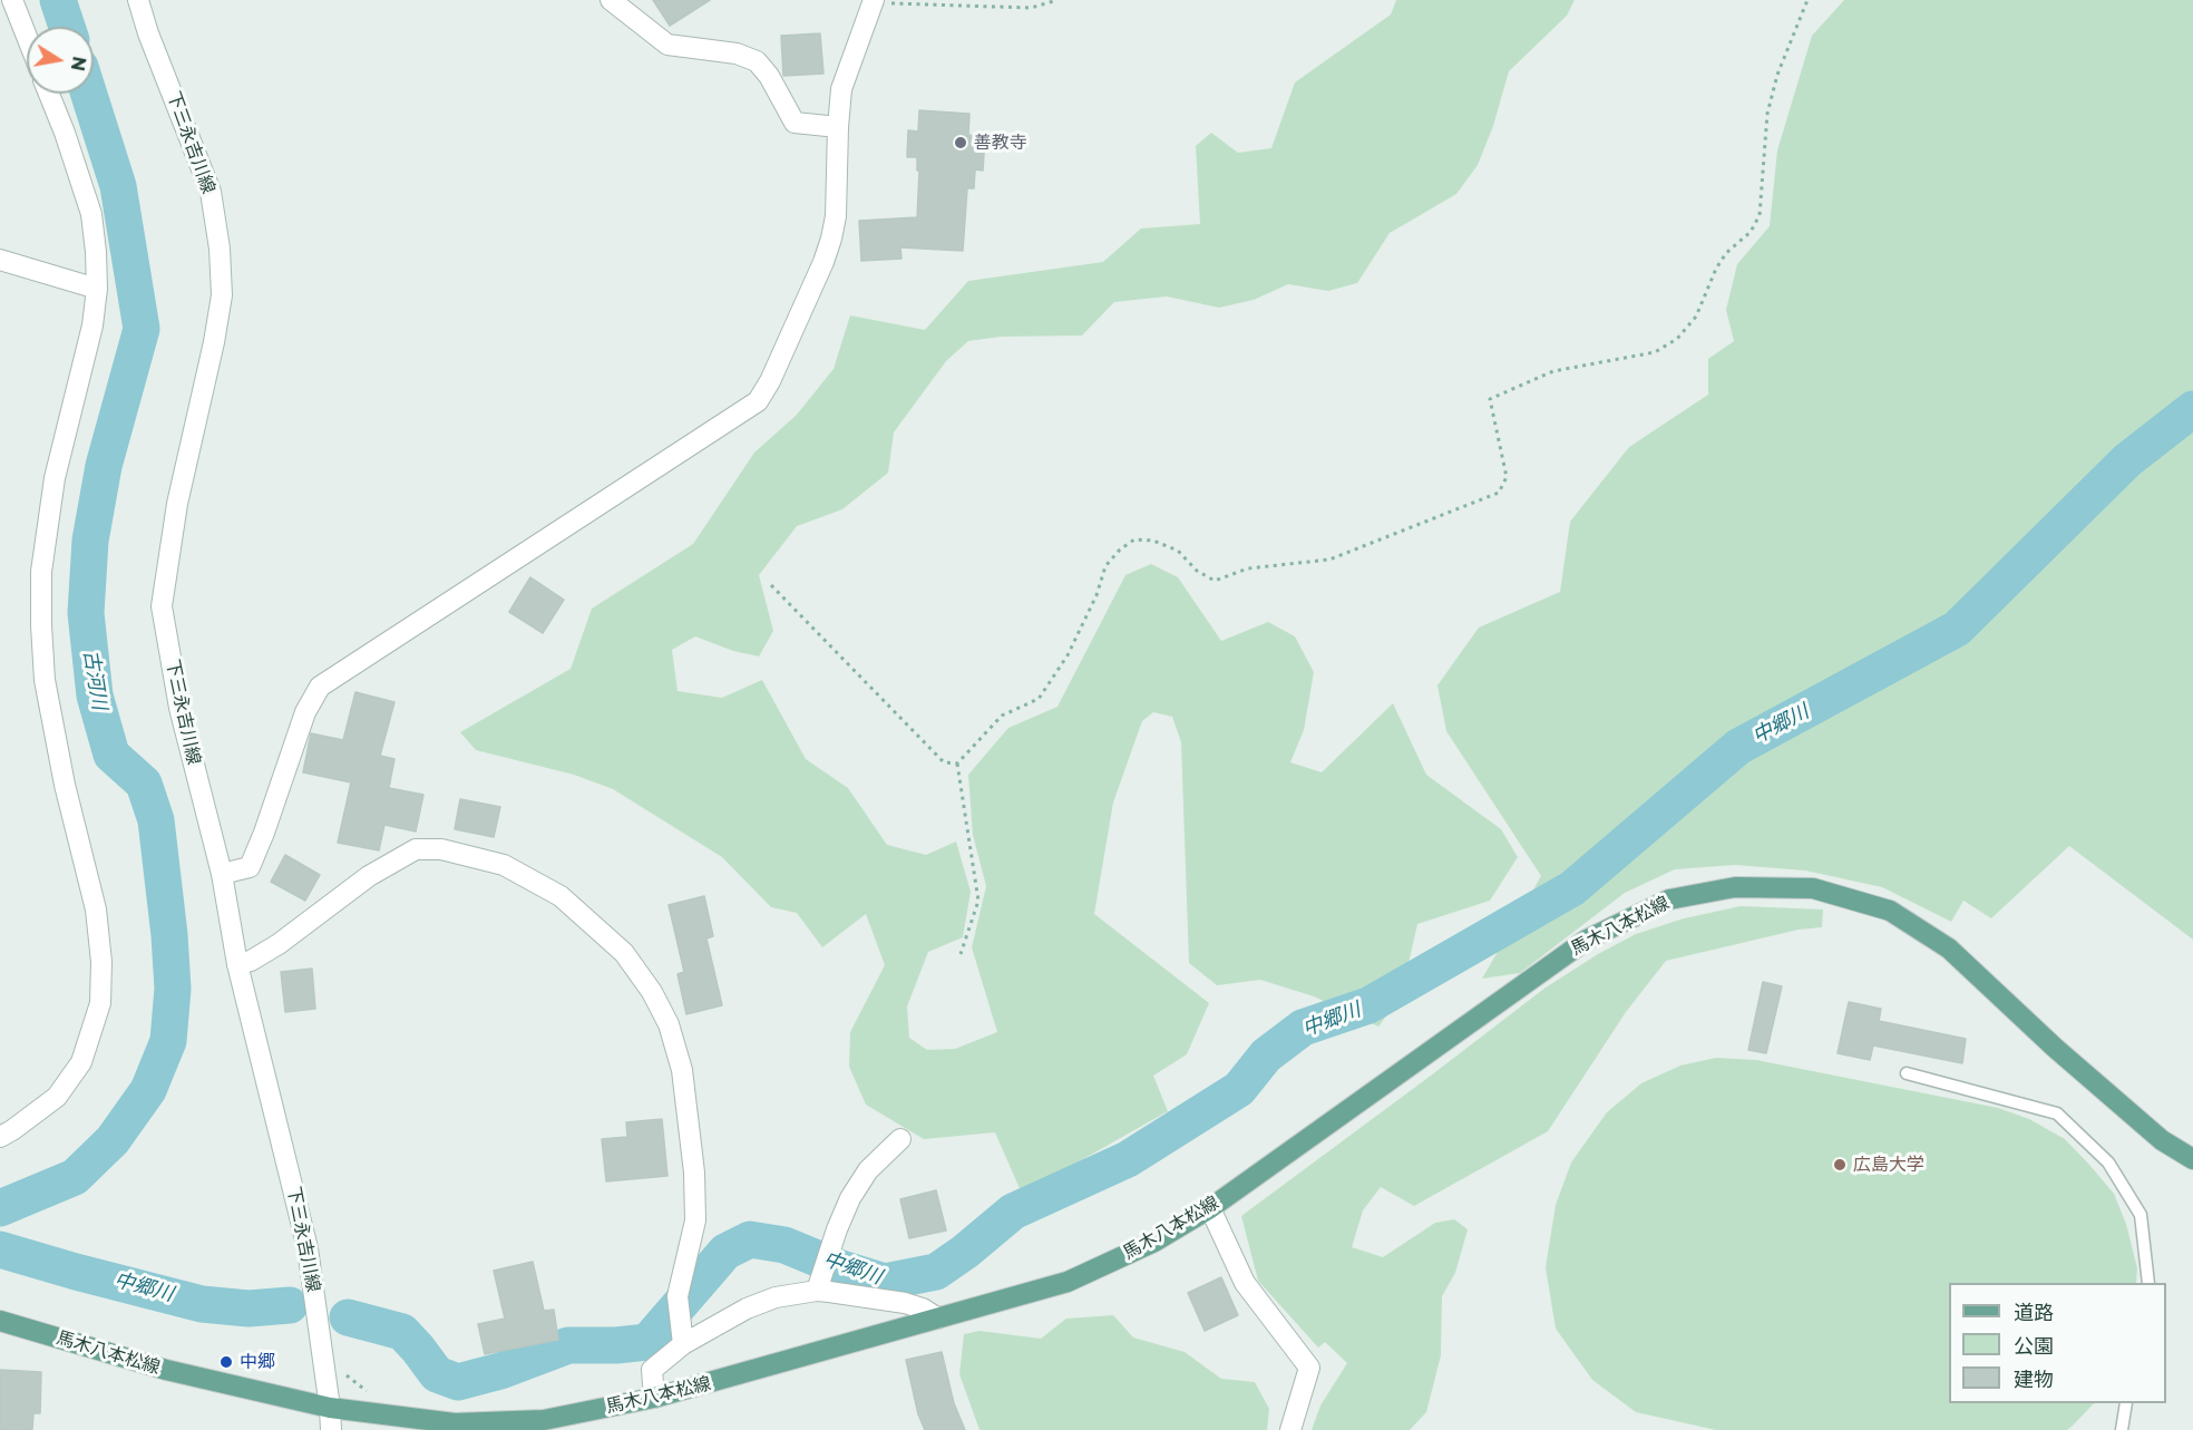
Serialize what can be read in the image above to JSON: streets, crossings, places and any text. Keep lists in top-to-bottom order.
{
  "streets": {
    "main road": ["馬木八本松線"],
    "street": ["下三永吉川線"]
  },
  "crossings": [
    ["下三永吉川線", "馬木八本松線"]
  ],
  "water": ["古河川", "中郷川"],
  "places": ["善教寺", "広島大学", "中郷"],
  "legend": ["道路", "公園", "建物"],
  "north": "right"
}
